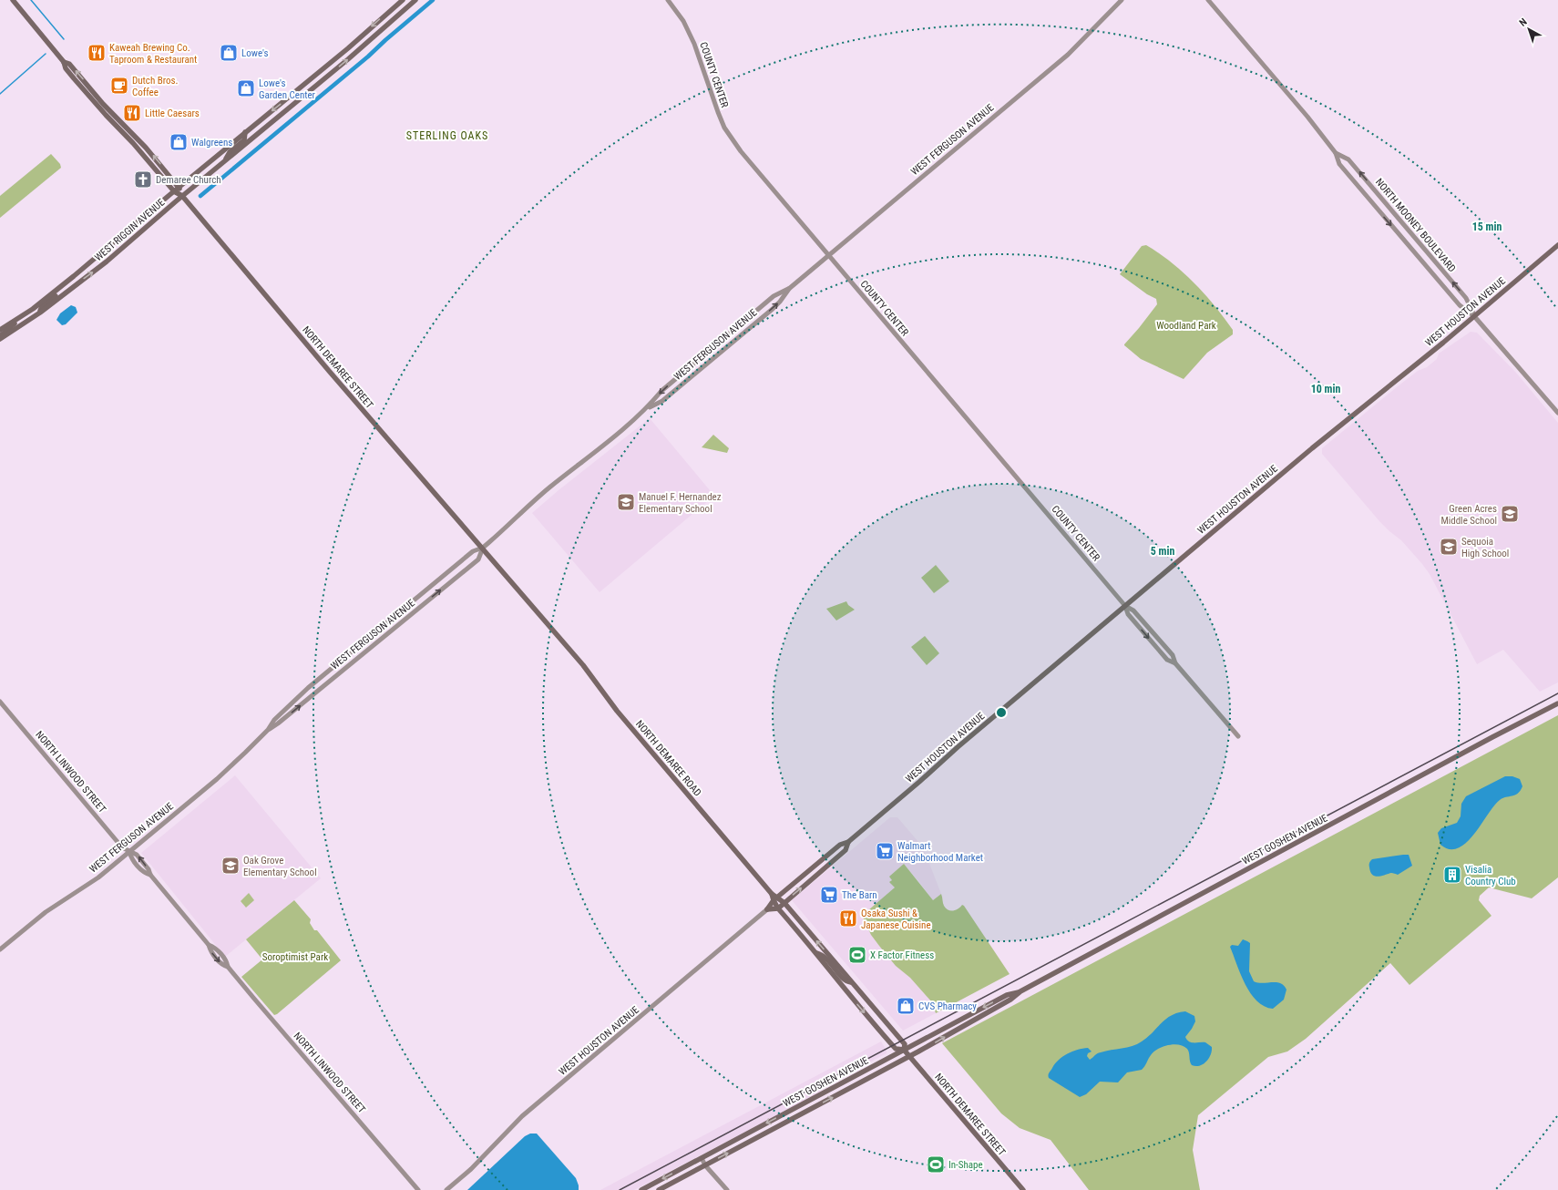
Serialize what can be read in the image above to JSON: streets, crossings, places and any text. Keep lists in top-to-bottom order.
{
  "streets": {
    "main road": [
      "WEST RIGGIN AVENUE",
      "WEST HOUSTON AVENUE",
      "NORTH DEMAREE STREET",
      "NORTH DEMAREE ROAD",
      "WEST GOSHEN AVENUE"
    ],
    "street": [
      "COUNTY CENTER",
      "WEST FERGUSON AVENUE",
      "NORTH MOONEY BOULEVARD",
      "NORTH LINWOOD STREET"
    ]
  },
  "crossings": [
    ["COUNTY CENTER", "WEST FERGUSON AVENUE"],
    ["COUNTY CENTER", "WEST HOUSTON AVENUE"],
    ["WEST FERGUSON AVENUE", "NORTH DEMAREE STREET"],
    ["WEST FERGUSON AVENUE", "NORTH DEMAREE ROAD"],
    ["WEST FERGUSON AVENUE", "NORTH LINWOOD STREET"],
    ["NORTH MOONEY BOULEVARD", "WEST HOUSTON AVENUE"],
    ["WEST RIGGIN AVENUE", "NORTH DEMAREE STREET"],
    ["WEST HOUSTON AVENUE", "NORTH DEMAREE STREET"],
    ["WEST HOUSTON AVENUE", "NORTH DEMAREE ROAD"],
    ["NORTH DEMAREE STREET", "NORTH DEMAREE ROAD"],
    ["NORTH DEMAREE STREET", "WEST GOSHEN AVENUE"]
  ],
  "districts": ["STERLING OAKS"],
  "parks": ["Woodland Park", "Soroptimist Park"],
  "places": {
    "restaurant": ["Kaweah Brewing Co. Taproom & Restaurant", "Little Caesars", "Osaka Sushi & Japanese Cuisine"],
    "shop": [
      "Lowe's",
      "Lowe's Garden Center",
      "Walgreens",
      "CVS Pharmacy"
    ],
    "cafe": ["Dutch Bros. Coffee"],
    "church": ["Demaree Church"],
    "school or university": [
      "Manuel F. Hernandez Elementary School",
      "Green Acres Middle School",
      "Sequoia High School",
      "Oak Grove Elementary School"
    ],
    "supermarket": ["Walmart Neighborhood Market", "The Barn"],
    "building": ["Visalia Country Club"],
    "sports": ["X Factor Fitness", "In-Shape"]
  },
  "north": "top left",
  "rings": ["15 min", "10 min", "5 min"]
}
